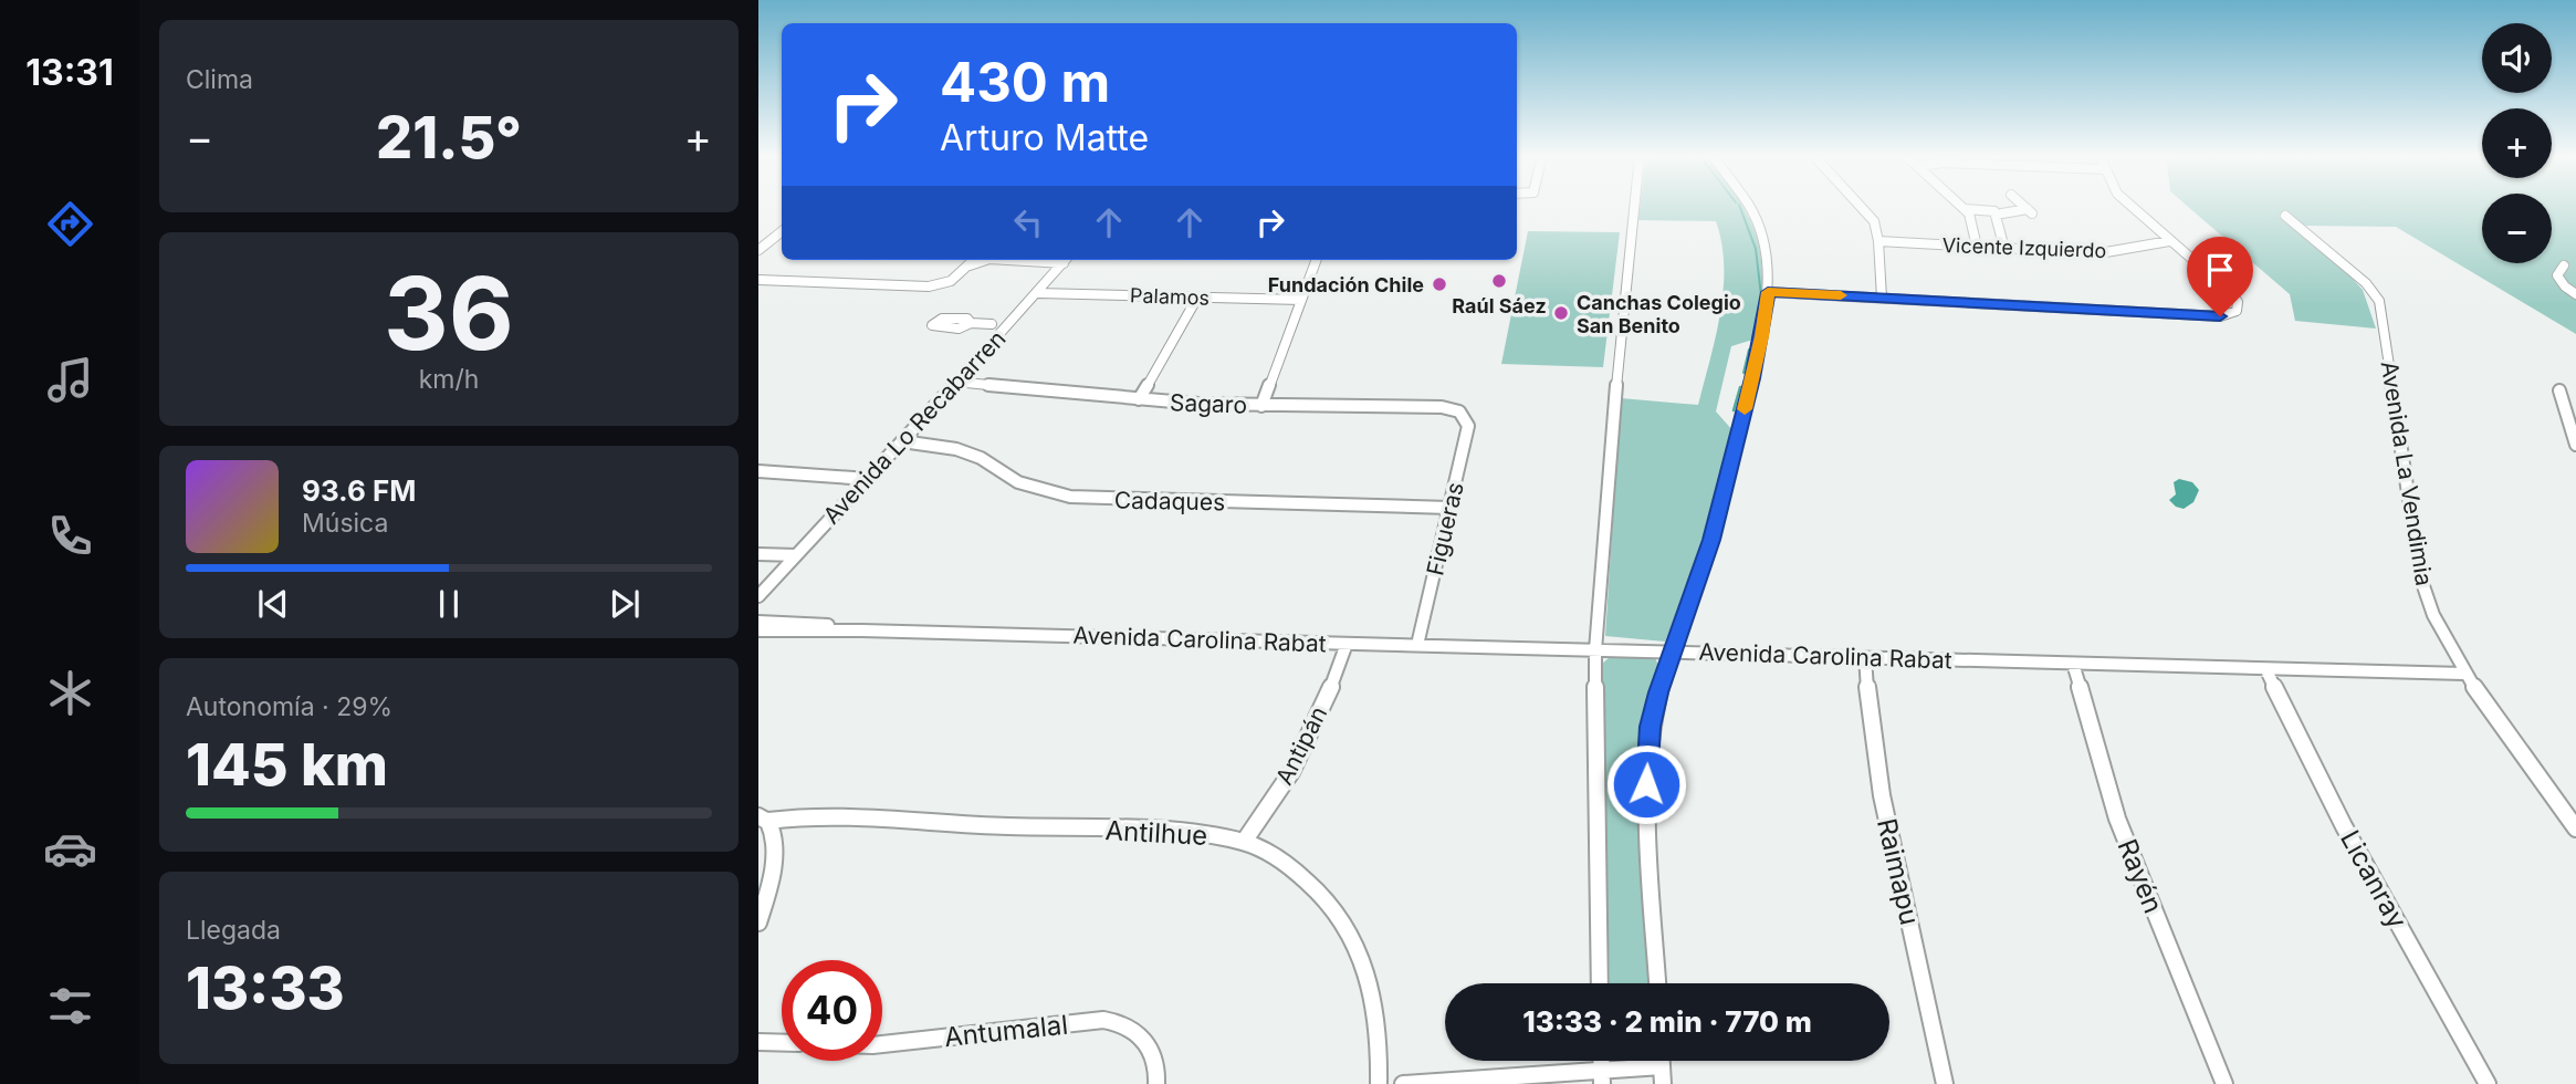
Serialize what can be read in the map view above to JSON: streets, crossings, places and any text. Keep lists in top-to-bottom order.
{
  "streets": {
    "street": [
      "Vicente Izquierdo",
      "Palamos",
      "Sagaro",
      "Avenida Lo Recabarren",
      "Avenida La Vendimia",
      "Cadaques",
      "Figueras",
      "Avenida Carolina Rabat",
      "Antipán",
      "Antilhue",
      "Raimapu",
      "Rayén",
      "Licanray",
      "Antumalal"
    ]
  },
  "crossings": [
    ["Palamos", "Avenida Lo Recabarren"],
    ["Sagaro", "Avenida Lo Recabarren"],
    ["Sagaro", "Figueras"],
    ["Avenida Lo Recabarren", "Cadaques"],
    ["Avenida La Vendimia", "Avenida Carolina Rabat"],
    ["Cadaques", "Figueras"],
    ["Figueras", "Avenida Carolina Rabat"],
    ["Avenida Carolina Rabat", "Antipán"],
    ["Avenida Carolina Rabat", "Raimapu"],
    ["Avenida Carolina Rabat", "Rayén"],
    ["Avenida Carolina Rabat", "Licanray"],
    ["Antipán", "Antilhue"]
  ],
  "places": ["Raúl Sáez", "Fundación Chile", "Canchas Colegio San Benito"],
  "page": {
    "tabs": "13:31",
    "tile": [
      "Clima",
      ["36", "km/h"],
      ["Autonomía · 29%", "145 km"],
      ["Llegada", "13:33"]
    ],
    "map_buttons": ["+", "−"],
    "turn": ["430 m", "Arturo Matte"],
    "heat": ["−", "21.5°", "+"],
    "song": ["93.6 FM", "Música"],
    "limit": "40",
    "trip": "13:33 · 2 min · 770 m"
  }
}
